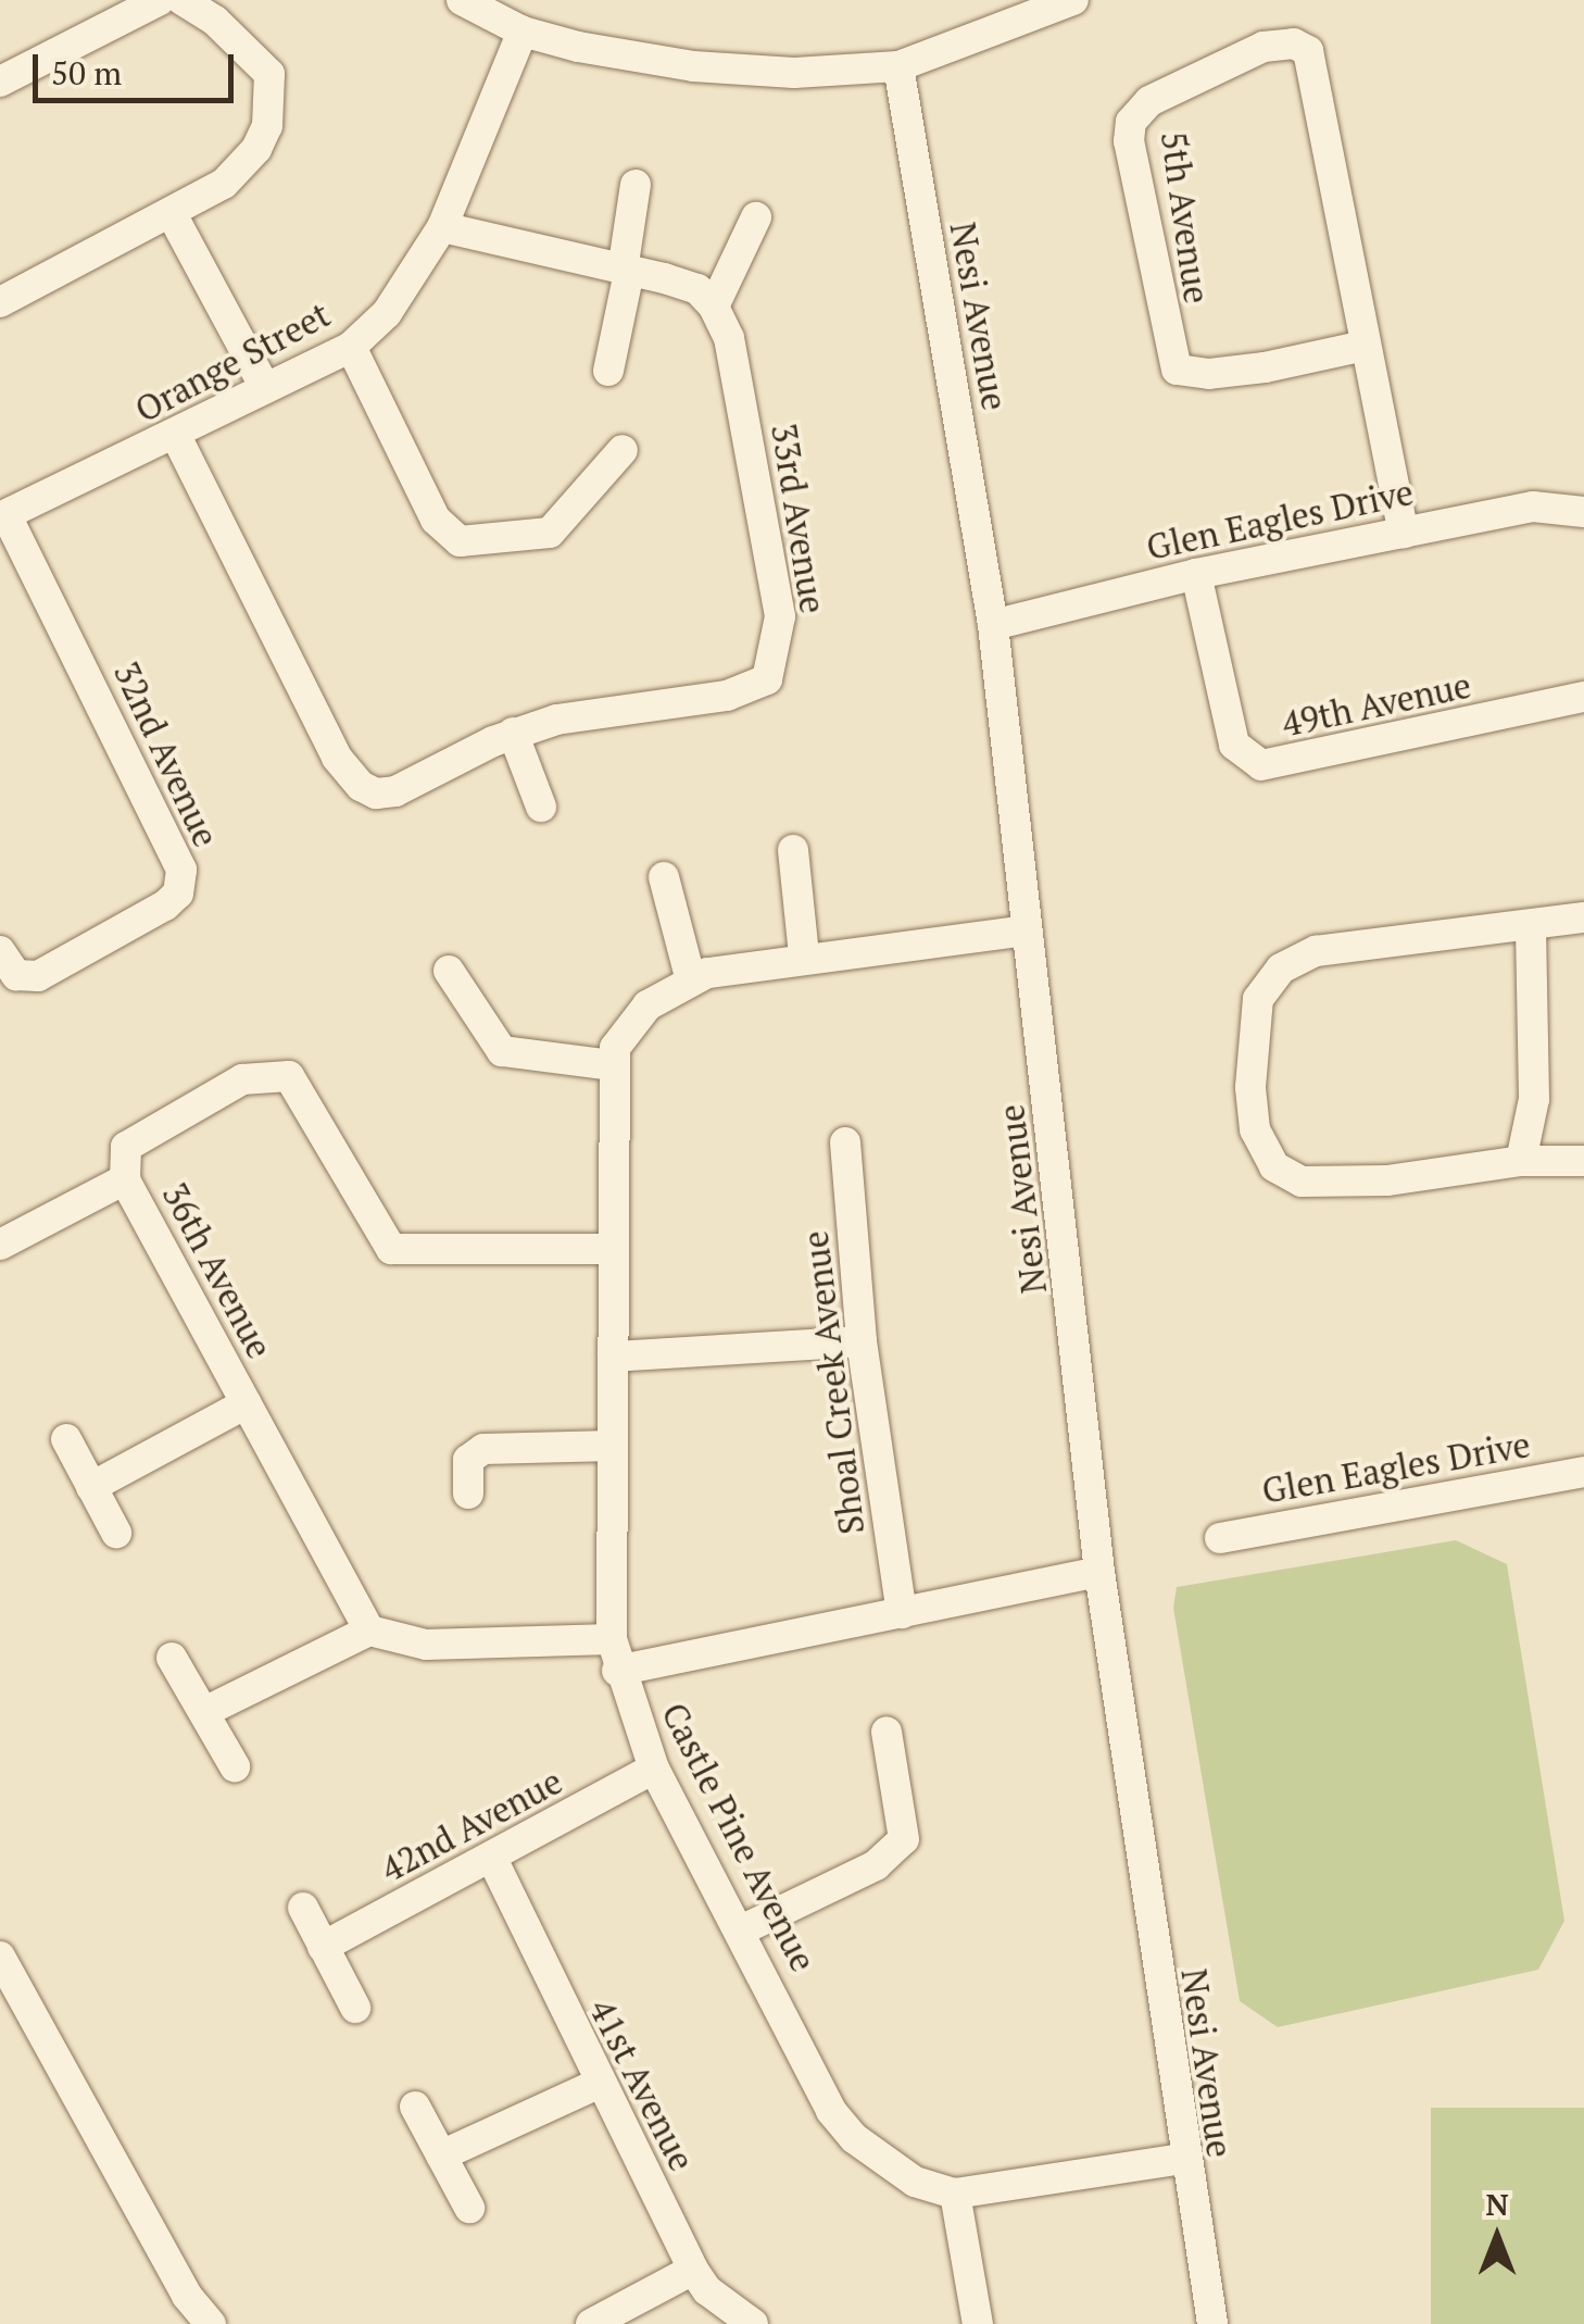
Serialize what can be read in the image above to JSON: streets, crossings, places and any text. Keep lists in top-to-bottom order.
{
  "streets": {
    "street": [
      "5th Avenue",
      "Nesi Avenue",
      "Orange Street",
      "33rd Avenue",
      "Glen Eagles Drive",
      "49th Avenue",
      "32nd Avenue",
      "36th Avenue",
      "Shoal Creek Avenue",
      "42nd Avenue",
      "Castle Pine Avenue",
      "41st Avenue"
    ]
  },
  "crossings": [
    ["5th Avenue", "Glen Eagles Drive"],
    ["Nesi Avenue", "Glen Eagles Drive"],
    ["Nesi Avenue", "Castle Pine Avenue"],
    ["Orange Street", "33rd Avenue"],
    ["Orange Street", "32nd Avenue"],
    ["Glen Eagles Drive", "49th Avenue"],
    ["36th Avenue", "Castle Pine Avenue"],
    ["42nd Avenue", "Castle Pine Avenue"],
    ["42nd Avenue", "41st Avenue"]
  ],
  "scale_bar": "50 m",
  "north": "top"
}
